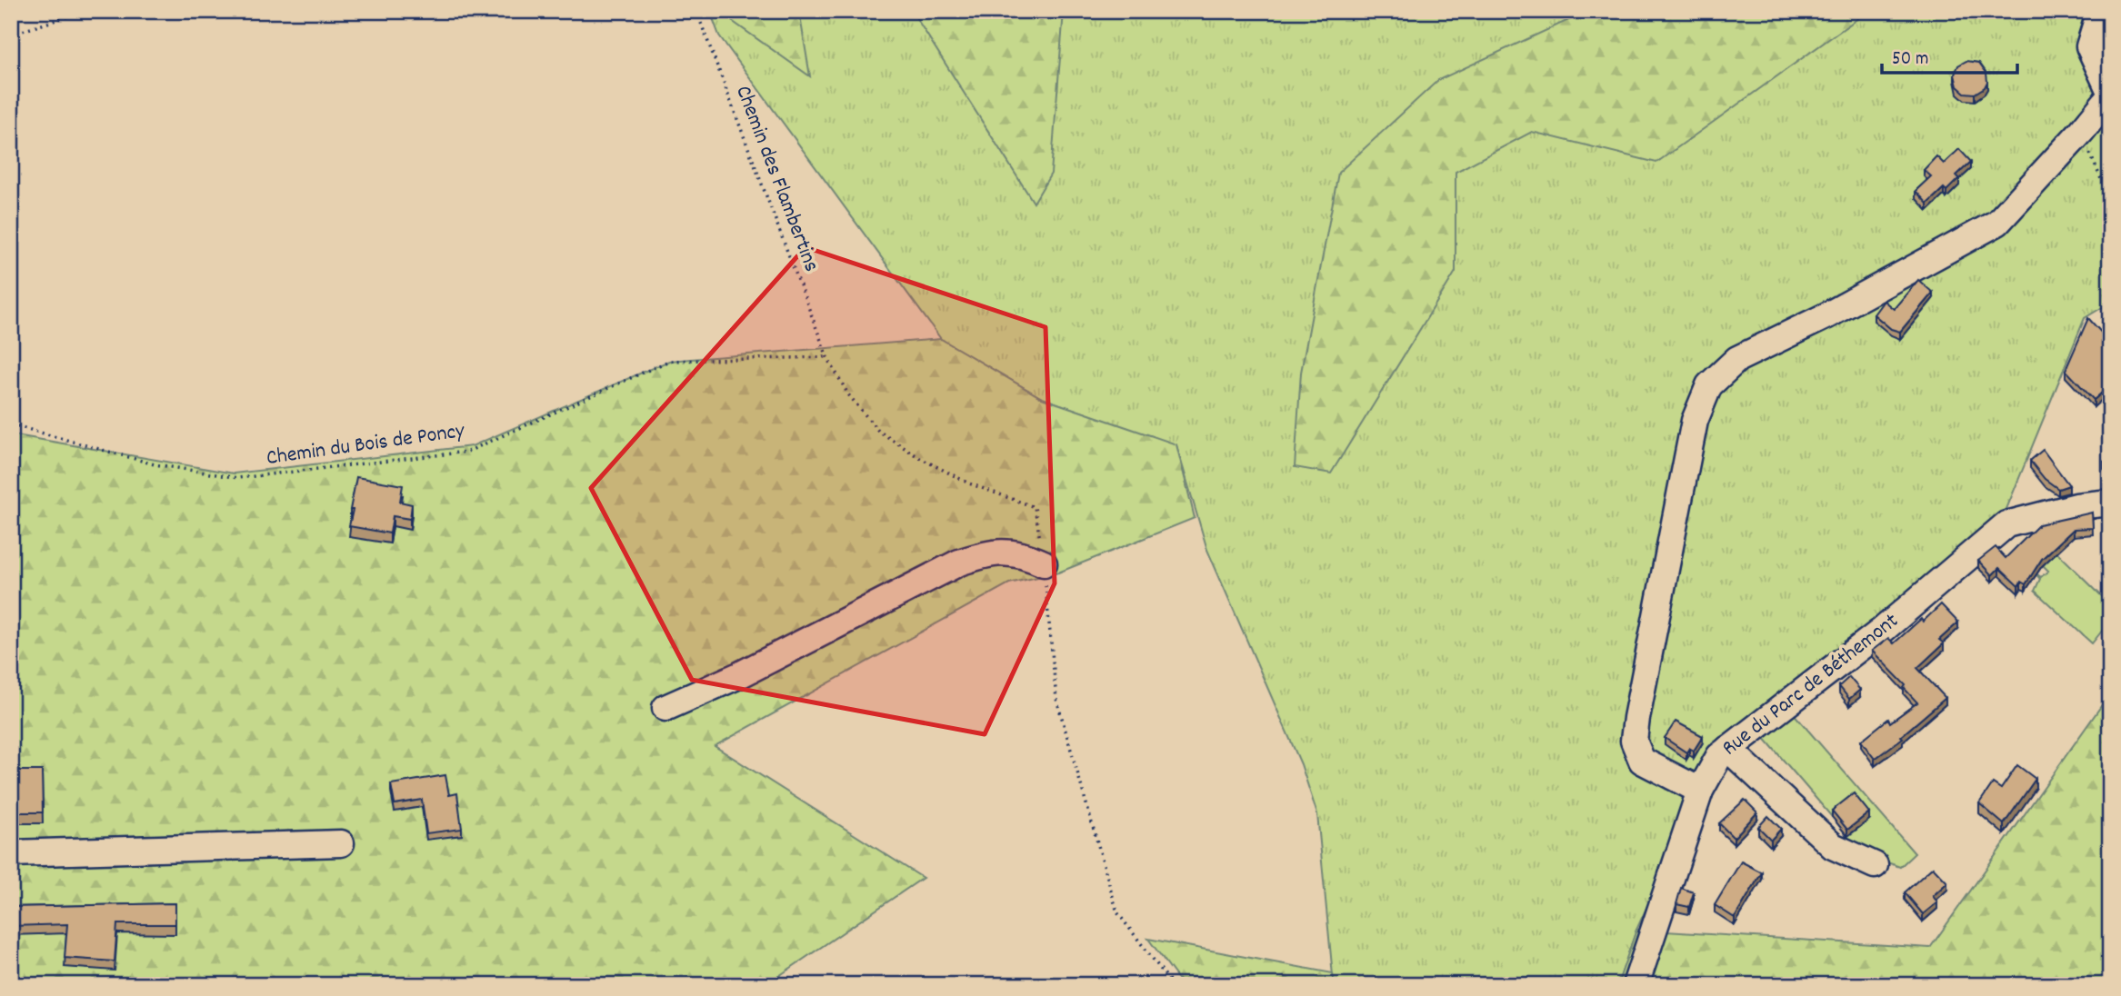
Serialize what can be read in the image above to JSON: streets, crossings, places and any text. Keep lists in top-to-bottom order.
{
  "streets": {
    "street": ["Rue du Parc de Béthemont"],
    "path": ["Chemin des Flambertins", "Chemin du Bois de Poncy"]
  },
  "crossings": [
    ["Chemin des Flambertins", "Chemin du Bois de Poncy"]
  ],
  "scale_bar": "50 m"
}
